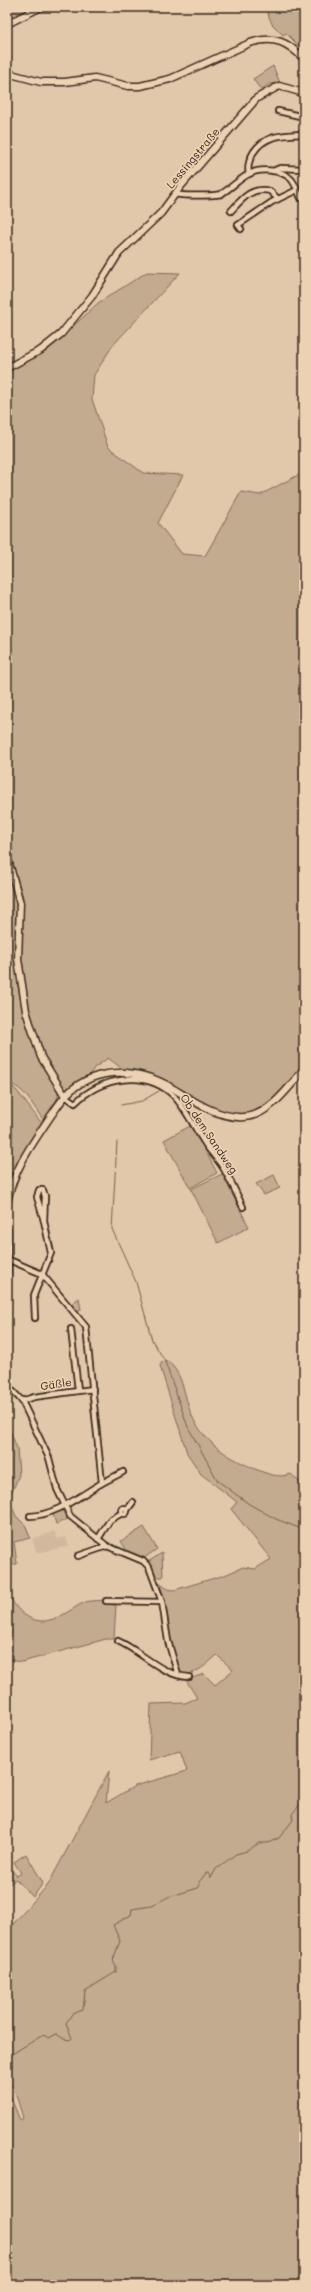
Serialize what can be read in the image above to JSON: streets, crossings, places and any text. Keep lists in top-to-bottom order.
{
  "streets": {
    "street": ["Lessingstraße", "Ob dem Sandweg", "Gäßle"]
  }
}
